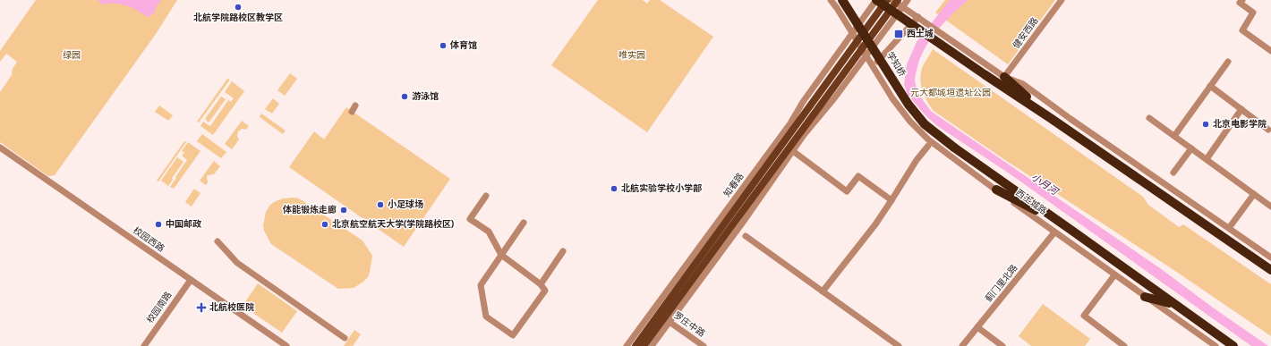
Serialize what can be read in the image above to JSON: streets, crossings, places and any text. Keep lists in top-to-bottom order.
{
  "streets": {
    "highway": ["学知桥", "西土城路"],
    "main road": ["知春路"],
    "street": [
      "健安西路",
      "校园西路",
      "蓟门里北路",
      "校园南路",
      "罗庄中路"
    ]
  },
  "crossings": [
    ["学知桥", "西土城路"],
    ["知春路", "西土城路"],
    ["知春路", "罗庄中路"],
    ["西土城路", "蓟门里北路"],
    ["校园西路", "校园南路"]
  ],
  "water": ["小月河"],
  "parks": ["绿园", "唯实园", "元大都城垣遗址公园"],
  "places": {
    "other": [
      "北航学院路校区教学区",
      "体育馆",
      "游泳馆",
      "北京电影学院",
      "北航实验学校小学部",
      "小足球场",
      "体能锻炼走廊",
      "中国邮政",
      "北京航空航天大学(学院路校区)"
    ],
    "transit": ["西土城"],
    "health": ["北航校医院"]
  }
}
